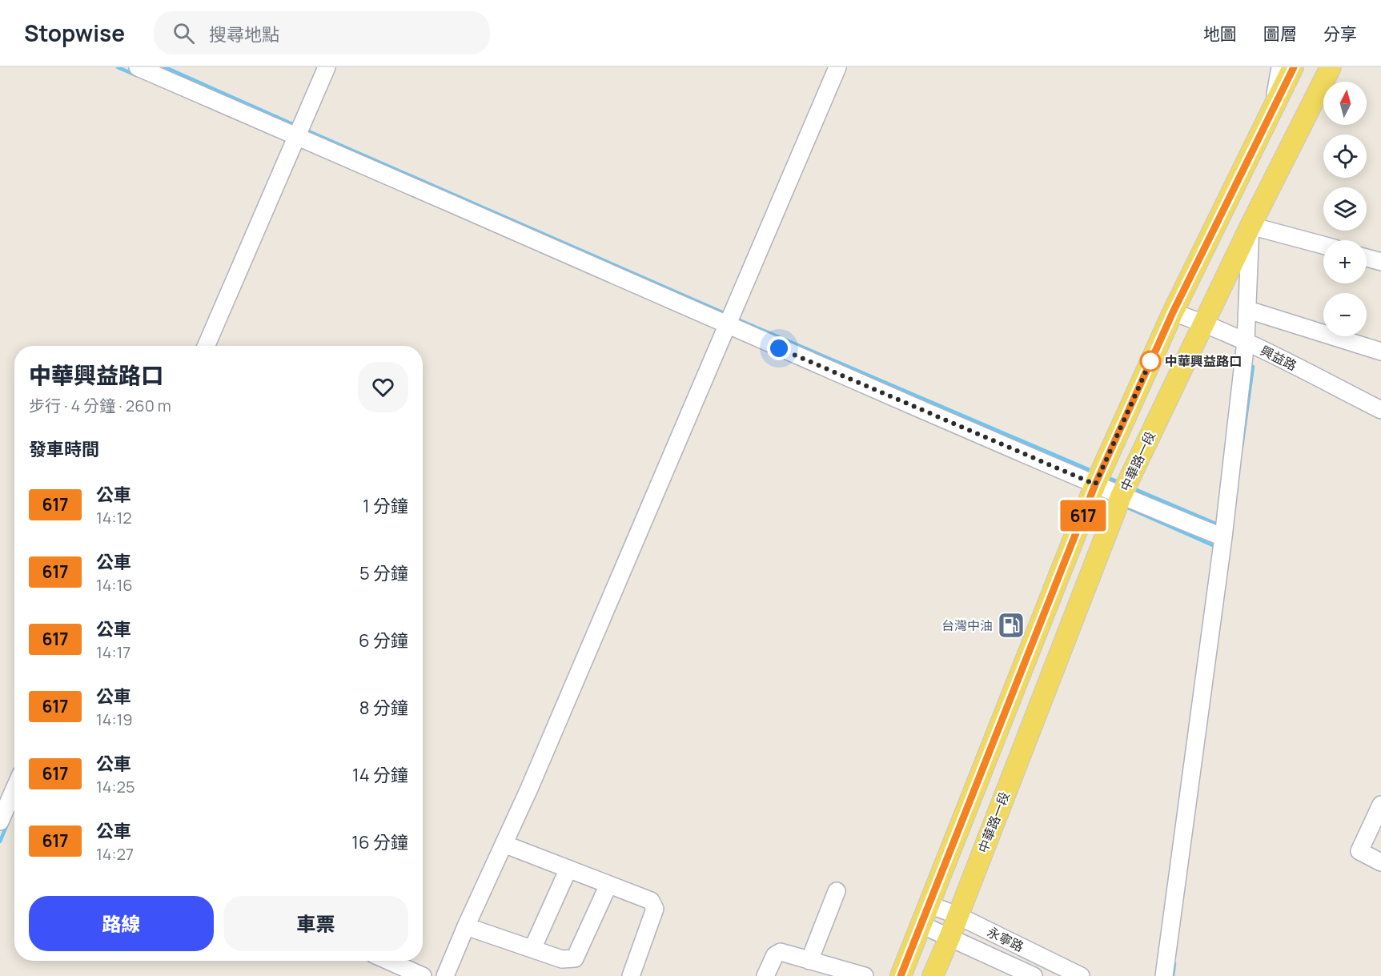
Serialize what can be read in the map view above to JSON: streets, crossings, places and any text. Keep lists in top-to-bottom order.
{
  "streets": {
    "main road": ["中華路一段"],
    "street": ["興益路", "永寧路"]
  },
  "crossings": [
    ["興益路", "中華路一段"],
    ["中華路一段", "永寧路"]
  ],
  "places": {
    "other": ["中華興益路口"],
    "fuel station": ["台灣中油"]
  },
  "lines": ["bus line 617"],
  "north": "top",
  "page": {
    "header": "Stopwise",
    "search": "搜尋地點",
    "nav": ["地圖", "圖層", "分享"],
    "on_map": "617",
    "map_buttons": ["+", "−"],
    "heading": [
      ["中華興益路口", "步行 · 4 分鐘 · 260 m"],
      "發車時間"
    ],
    "list": [
      {
        "mark": "617",
        "name": "公車",
        "note": "14:12",
        "value": "1 分鐘"
      },
      {
        "mark": "617",
        "name": "公車",
        "note": "14:16",
        "value": "5 分鐘"
      },
      {
        "mark": "617",
        "name": "公車",
        "note": "14:17",
        "value": "6 分鐘"
      },
      {
        "mark": "617",
        "name": "公車",
        "note": "14:19",
        "value": "8 分鐘"
      },
      {
        "mark": "617",
        "name": "公車",
        "note": "14:25",
        "value": "14 分鐘"
      },
      {
        "mark": "617",
        "name": "公車",
        "note": "14:27",
        "value": "16 分鐘"
      }
    ],
    "buttons": ["路線", "車票"]
  }
}
